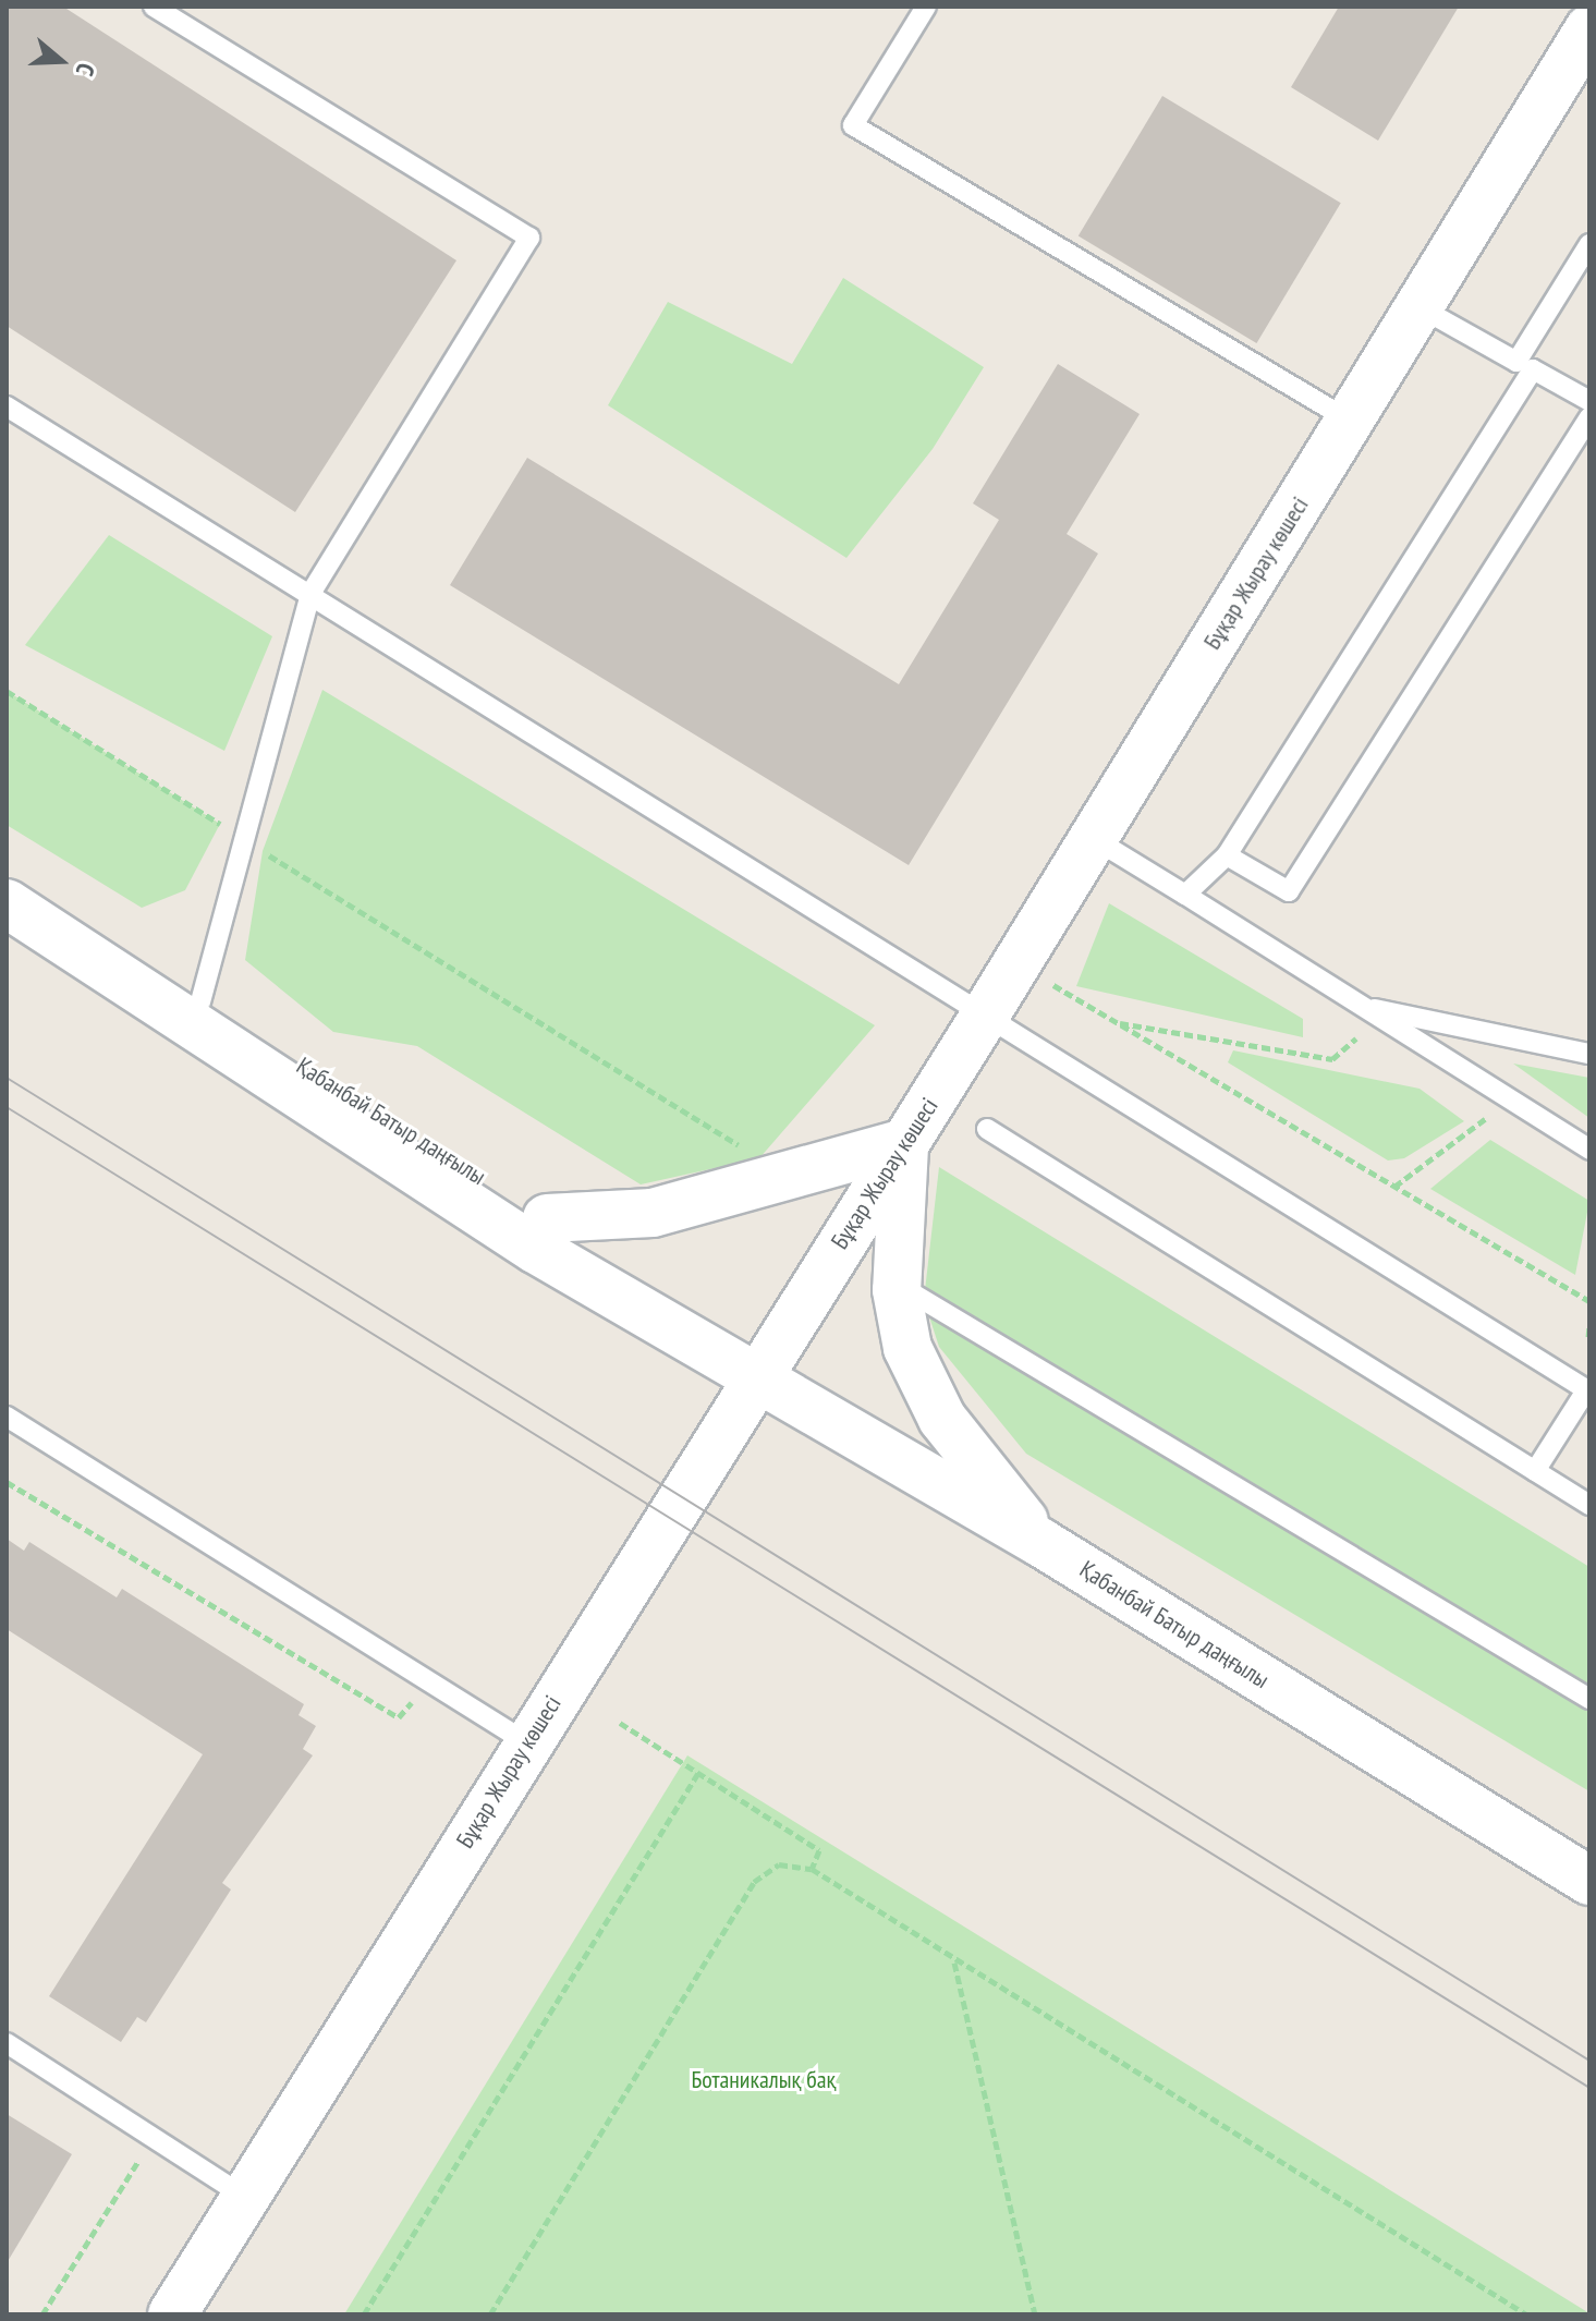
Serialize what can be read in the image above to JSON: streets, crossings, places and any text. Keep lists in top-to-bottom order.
{
  "streets": {
    "main road": ["Бұқар Жырау көшесі", "Қабанбай Батыр даңғылы"]
  },
  "crossings": [
    ["Бұқар Жырау көшесі", "Қабанбай Батыр даңғылы"]
  ],
  "parks": ["Ботаникалық бақ"],
  "north": "right"
}
